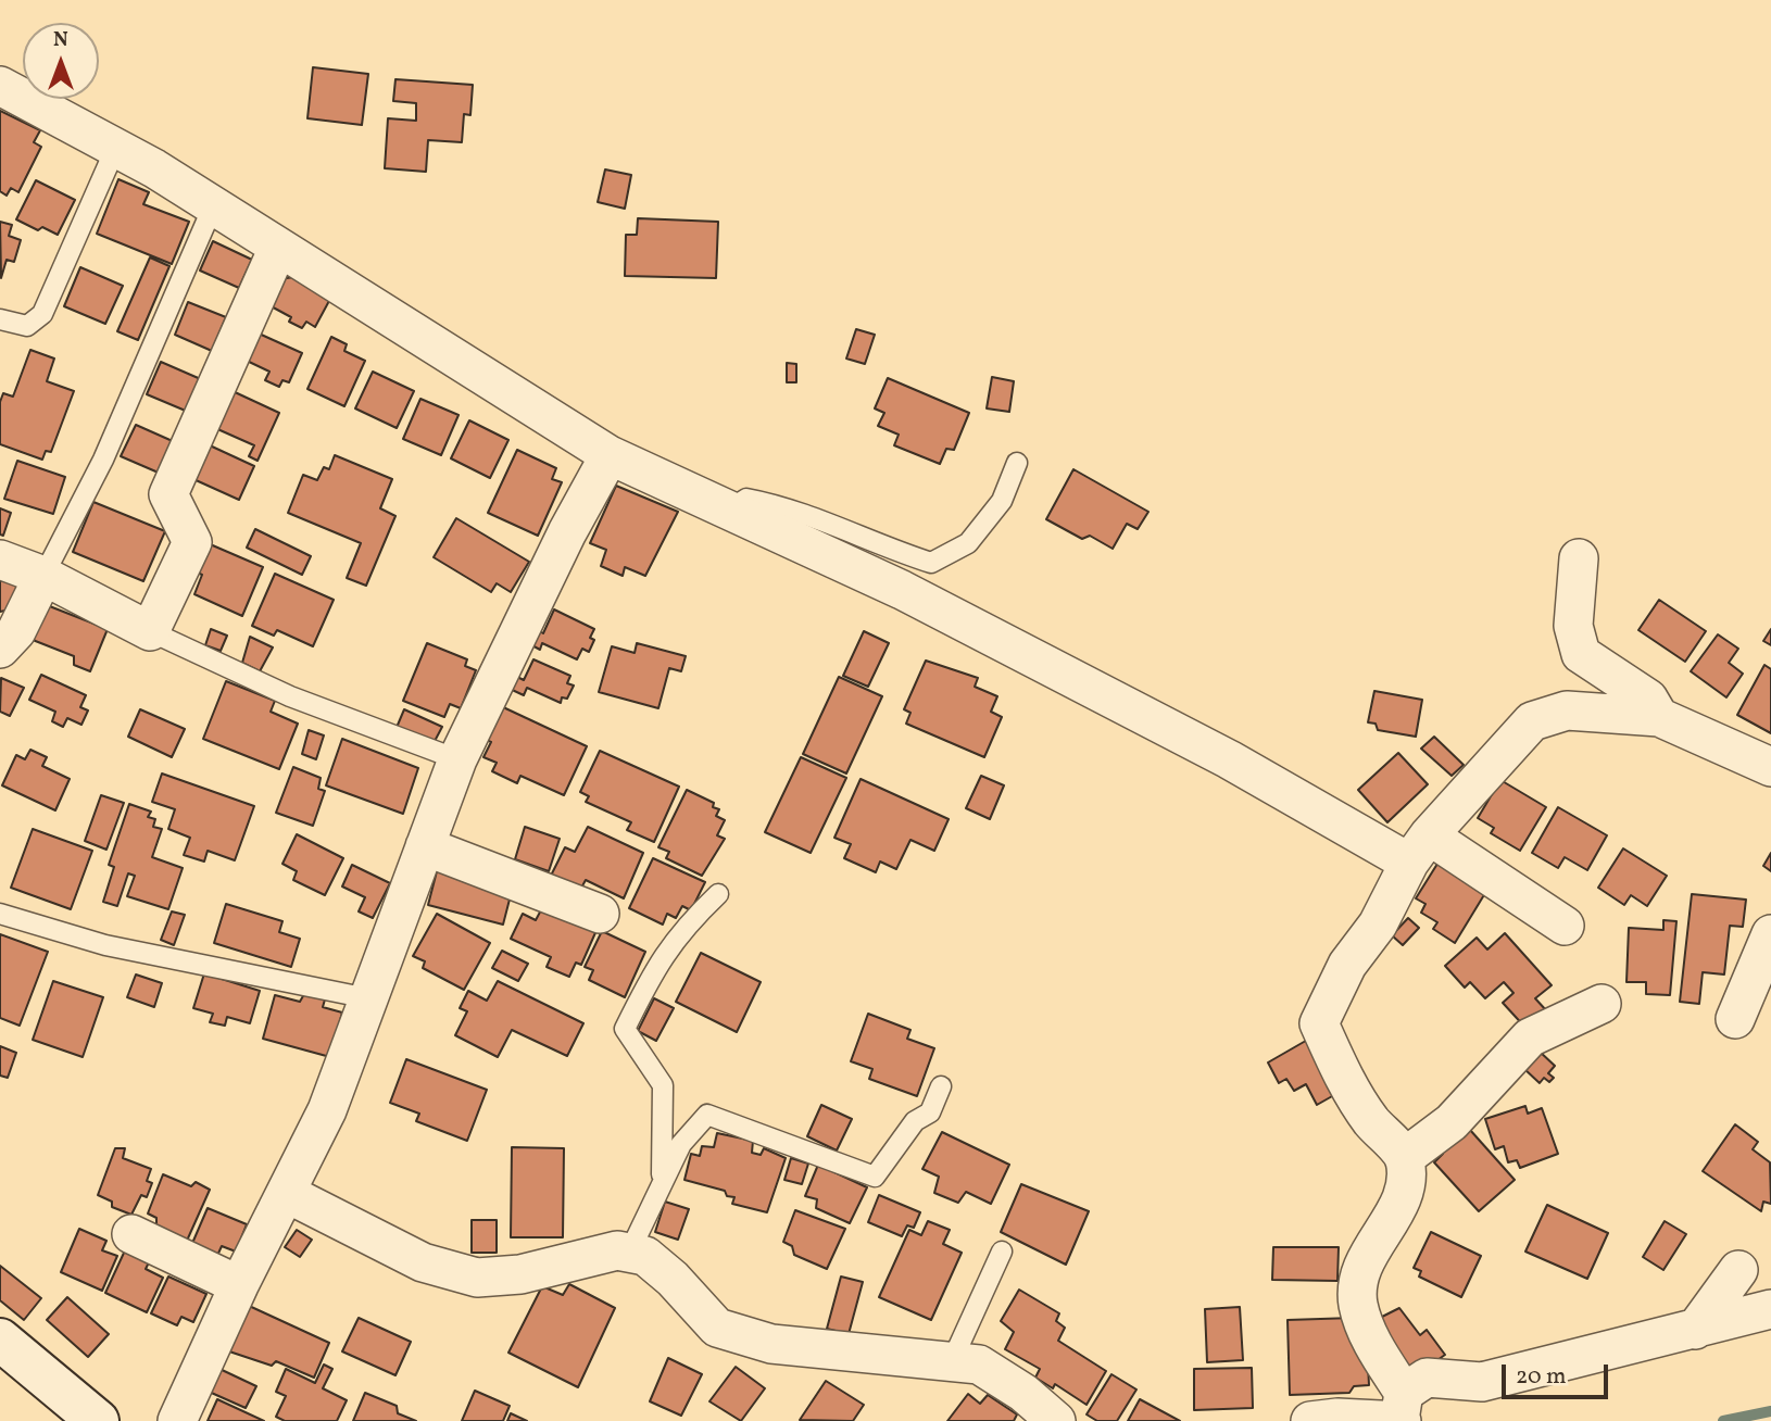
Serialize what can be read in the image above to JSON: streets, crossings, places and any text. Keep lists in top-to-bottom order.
{
  "scale_bar": "20 m",
  "north": "top"
}
